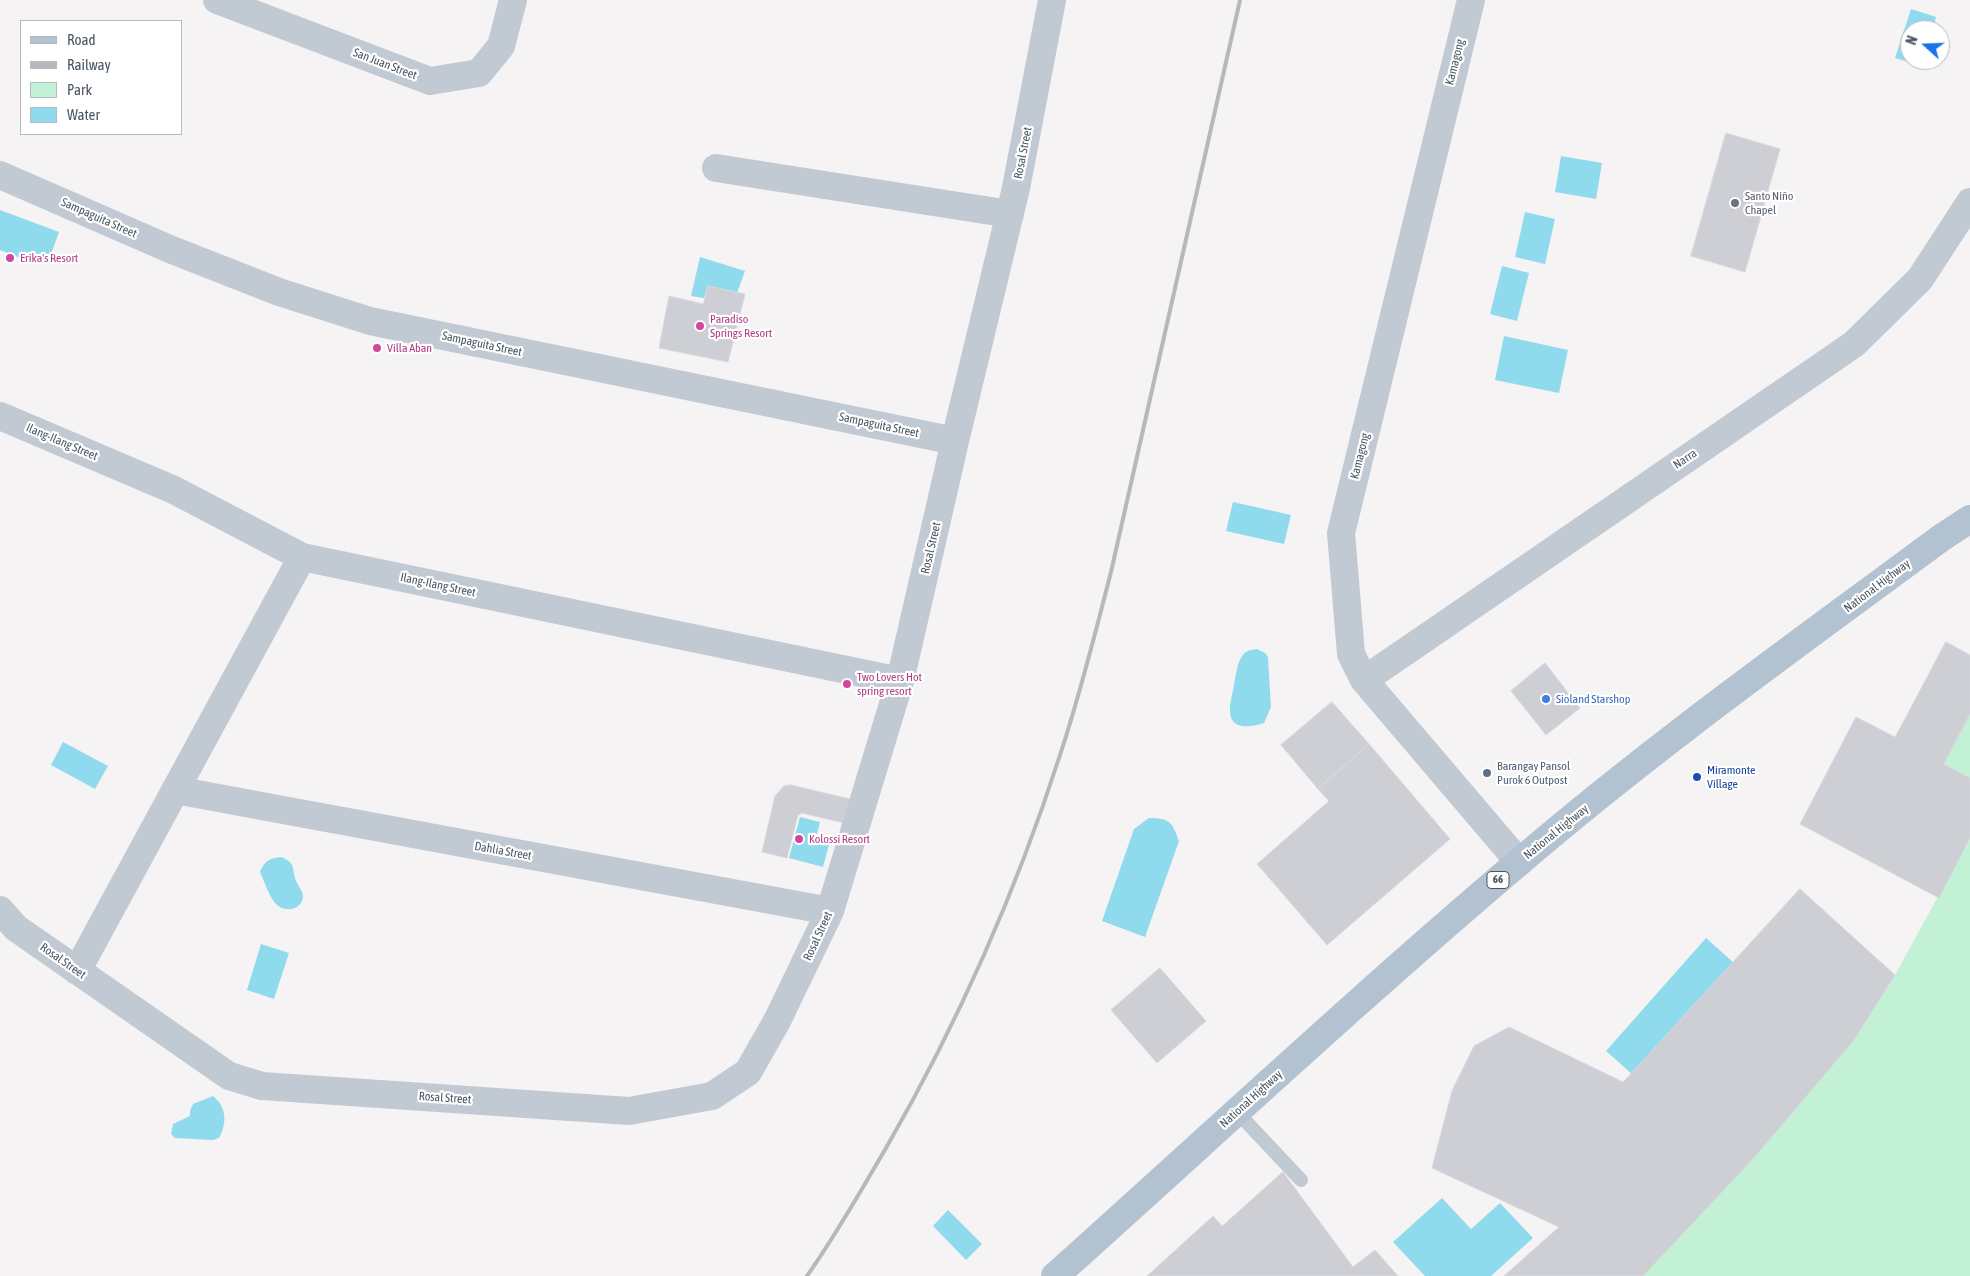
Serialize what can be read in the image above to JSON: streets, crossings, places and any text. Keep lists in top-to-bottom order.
{
  "streets": {
    "main road": ["National Highway", "66"],
    "street": [
      "Kamagong",
      "San Juan Street",
      "Rosal Street",
      "Sampaguita Street",
      "Ilang-Ilang Street",
      "Narra",
      "Dahlia Street"
    ]
  },
  "crossings": [
    ["Kamagong", "Narra"],
    ["Kamagong", "National Highway"],
    ["Rosal Street", "Sampaguita Street"],
    ["Rosal Street", "Ilang-Ilang Street"],
    ["Rosal Street", "Dahlia Street"]
  ],
  "places": [
    "Santo Niño Chapel",
    "Erika's Resort",
    "Paradiso Springs Resort",
    "Villa Aban",
    "Two Lovers Hot spring resort",
    "Sioland Starshop",
    "Barangay Pansol Purok 6 Outpost",
    "Miramonte Village",
    "Kolossi Resort"
  ],
  "legend": [
    "Road",
    "Railway",
    "Park",
    "Water"
  ],
  "north": "left"
}
